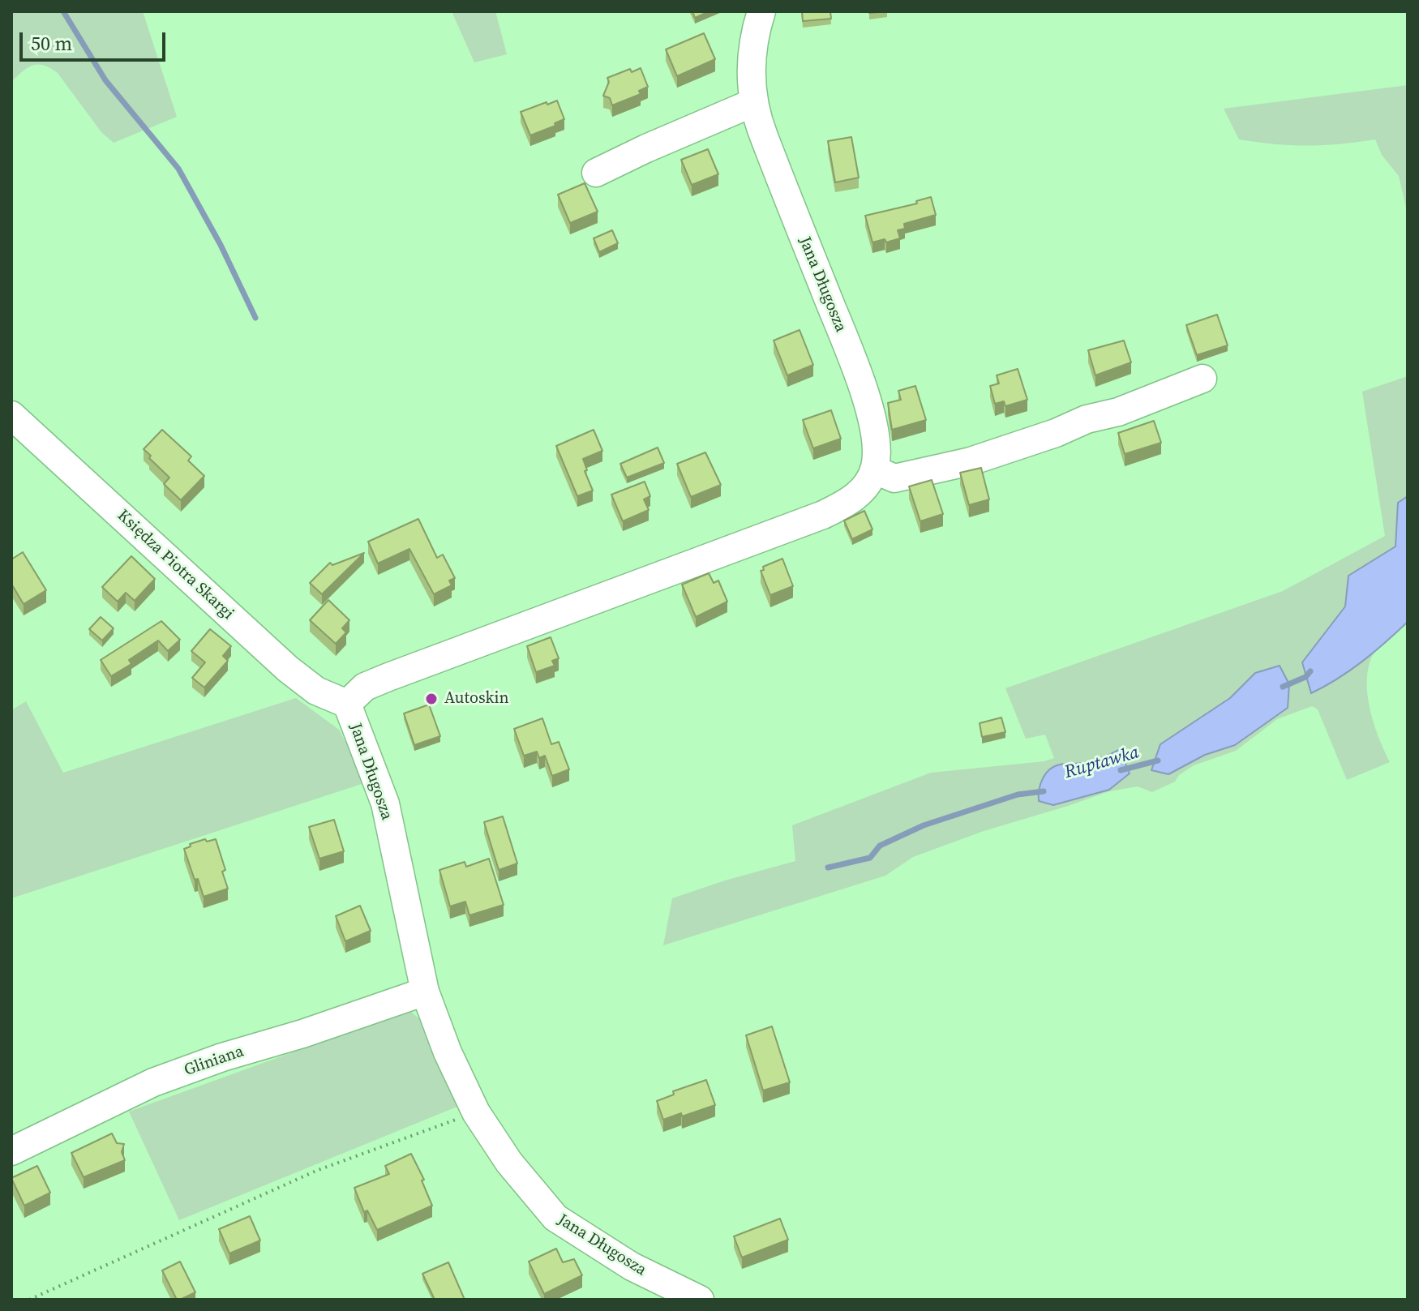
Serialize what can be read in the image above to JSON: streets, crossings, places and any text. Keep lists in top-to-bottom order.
{
  "streets": {
    "street": ["Jana Długosza", "Księdza Piotra Skargi", "Gliniana"]
  },
  "crossings": [
    ["Jana Długosza", "Księdza Piotra Skargi"],
    ["Jana Długosza", "Gliniana"]
  ],
  "water": ["Ruptawka"],
  "places": ["Autoskin"],
  "scale_bar": "50 m"
}
